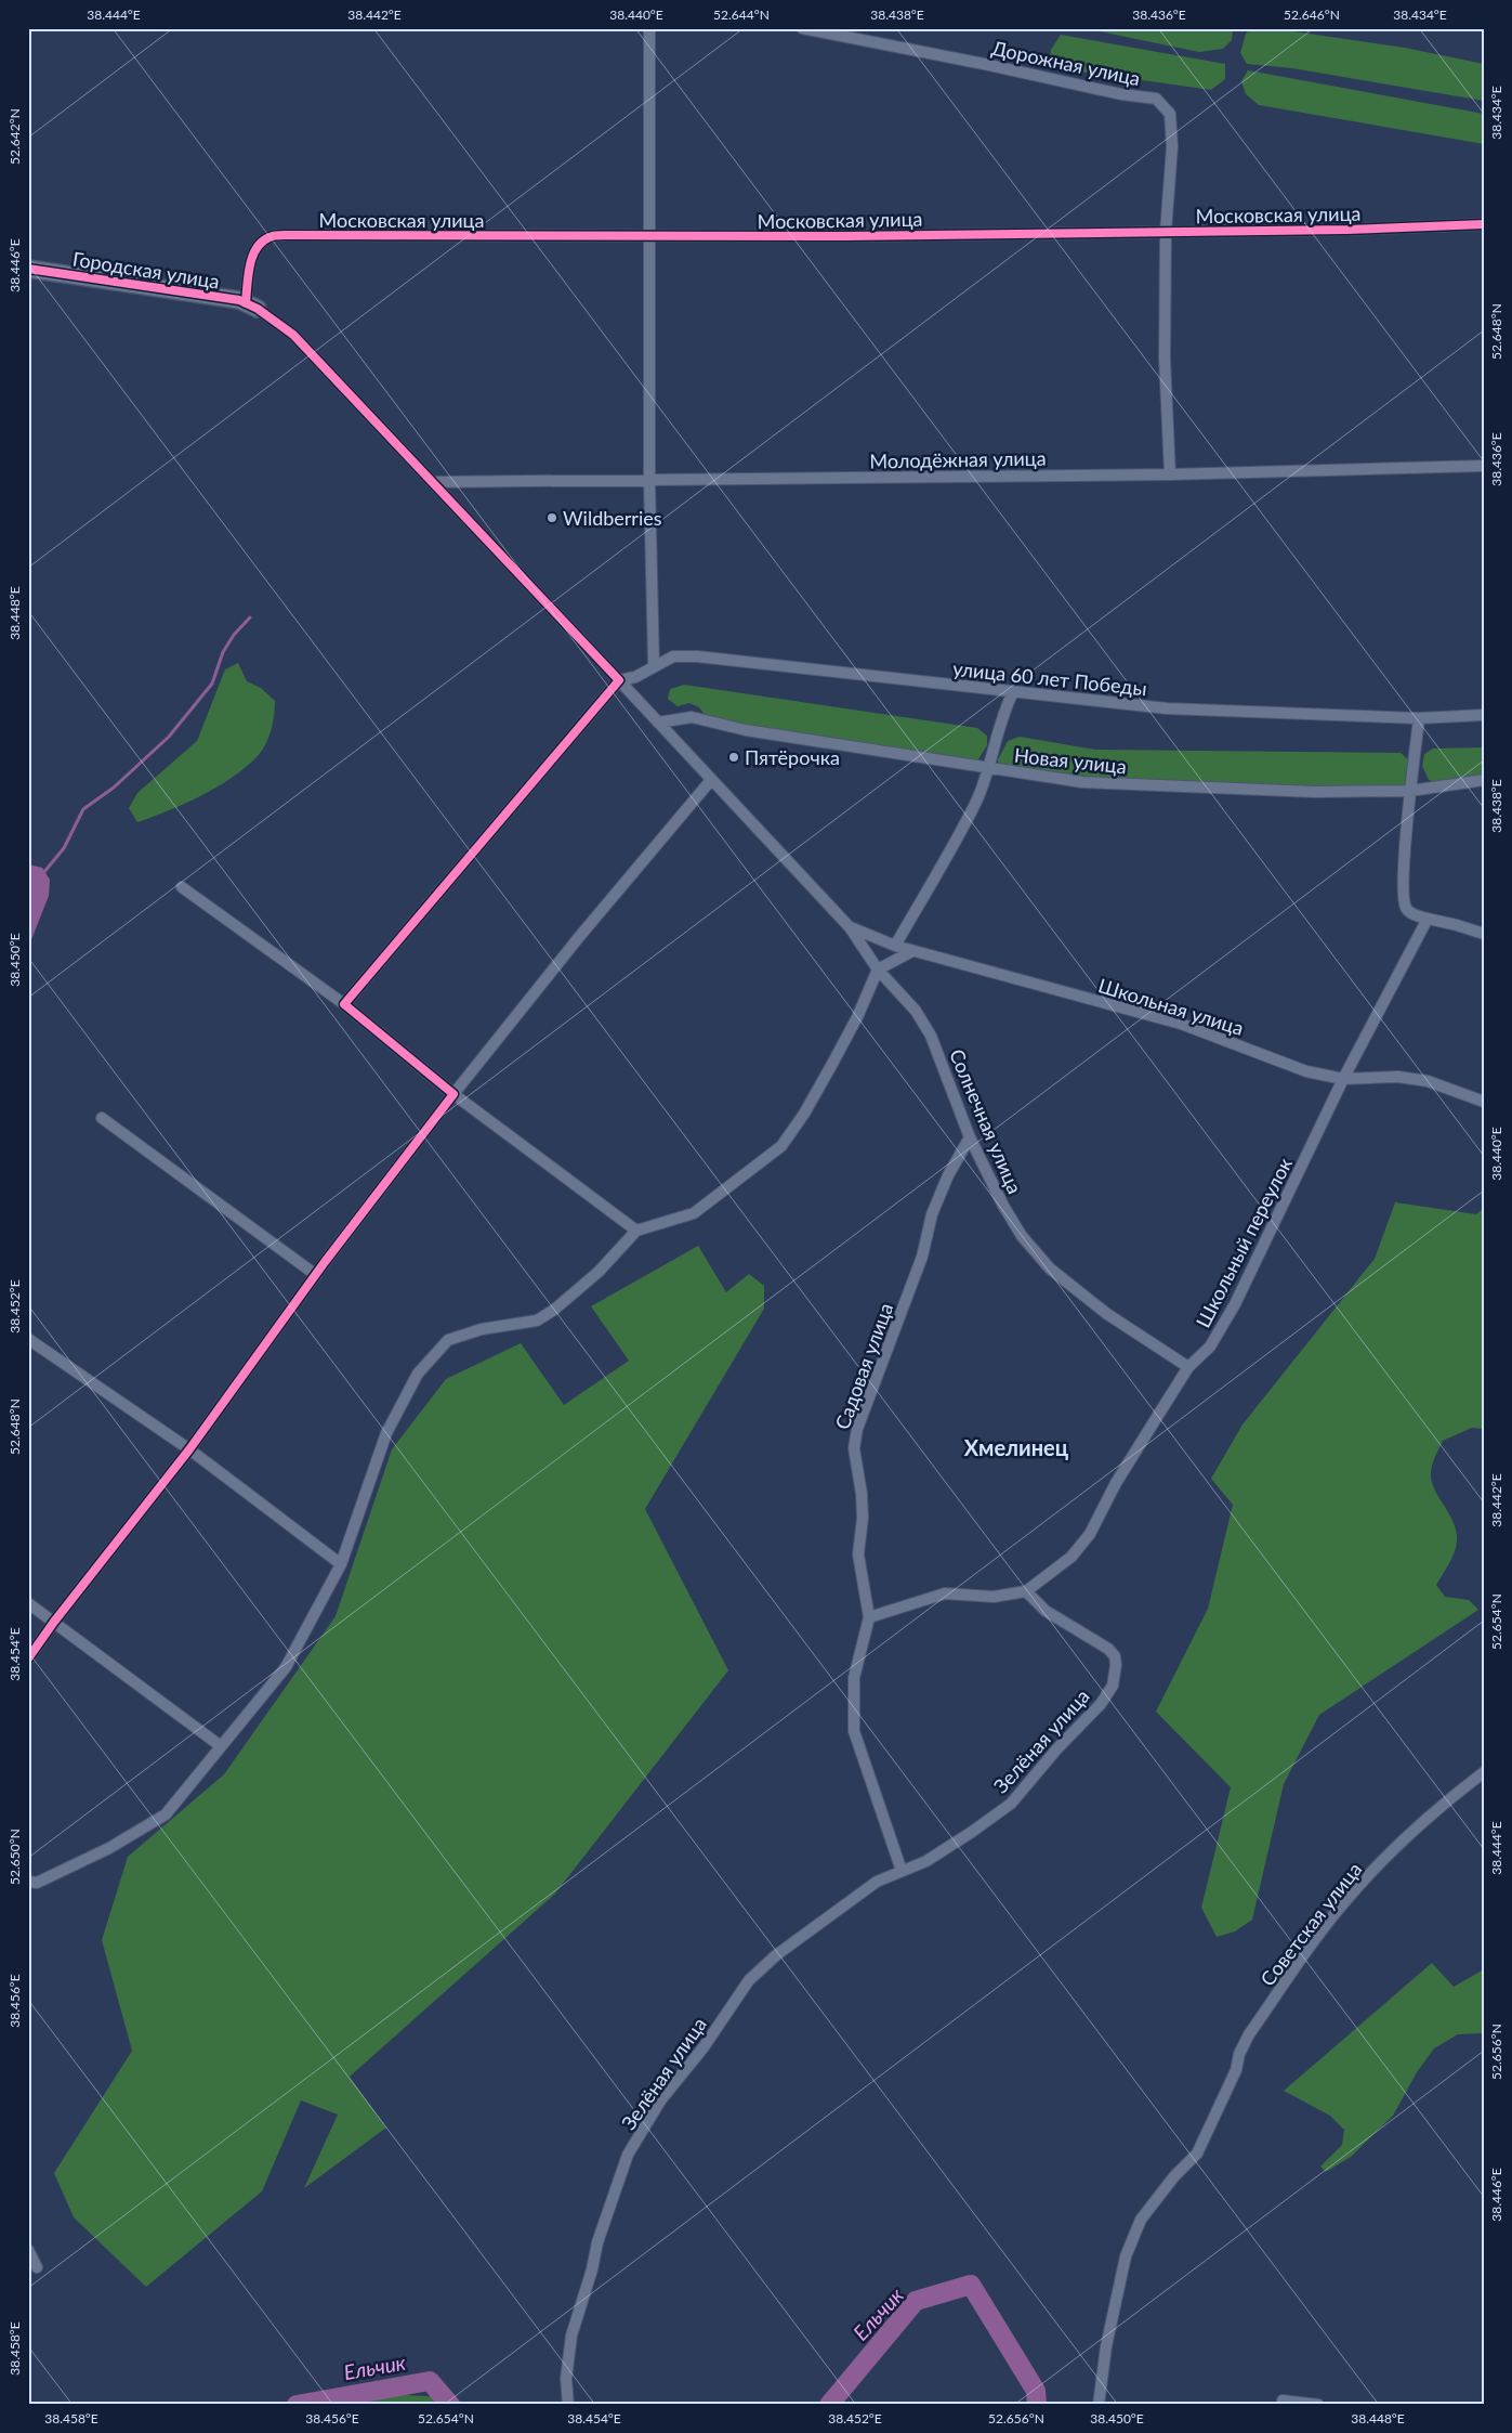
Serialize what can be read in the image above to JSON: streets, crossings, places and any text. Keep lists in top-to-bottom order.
{
  "streets": {
    "street": [
      "Дорожная улица",
      "Московская улица",
      "Городская улица",
      "Молодёжная улица",
      "улица 60 лет Победы",
      "Новая улица",
      "Школьная улица",
      "Солнечная улица",
      "Школьный переулок",
      "Садовая улица",
      "Зелёная улица",
      "Советская улица"
    ]
  },
  "crossings": [
    ["Дорожная улица", "Московская улица"],
    ["Дорожная улица", "Молодёжная улица"],
    ["Московская улица", "Городская улица"],
    ["Московская улица", "Солнечная улица"],
    ["Городская улица", "Солнечная улица"],
    ["Молодёжная улица", "Солнечная улица"],
    ["улица 60 лет Победы", "Солнечная улица"],
    ["Новая улица", "Солнечная улица"],
    ["Школьная улица", "Солнечная улица"],
    ["Школьная улица", "Школьный переулок"],
    ["Солнечная улица", "Школьный переулок"],
    ["Солнечная улица", "Садовая улица"],
    ["Школьный переулок", "Садовая улица"],
    ["Школьный переулок", "Зелёная улица"]
  ],
  "districts": ["Хмелинец"],
  "water": ["Ельчик"],
  "places": ["Wildberries", "Пятёрочка"],
  "coordinates": [
    "38.444°E",
    "38.442°E",
    "38.440°E",
    "52.644°N",
    "38.438°E",
    "38.436°E",
    "52.646°N",
    "38.434°E",
    "52.642°N",
    "38.446°E",
    "52.648°N",
    "38.448°E",
    "38.450°E",
    "38.452°E",
    "52.654°N",
    "38.454°E",
    "52.650°N",
    "38.456°E",
    "52.656°N",
    "38.458°E"
  ]
}
